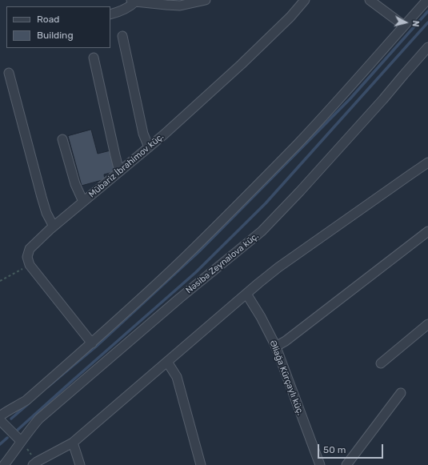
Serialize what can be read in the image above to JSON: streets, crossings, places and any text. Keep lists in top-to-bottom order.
{
  "streets": {
    "street": ["Mübariz İbrahimov küç.", "Nəsibə Zeynalova küç.", "Əliağa Kürçaylı küç."]
  },
  "legend": ["Road", "Building"],
  "scale_bar": "50 m",
  "north": "right"
}
